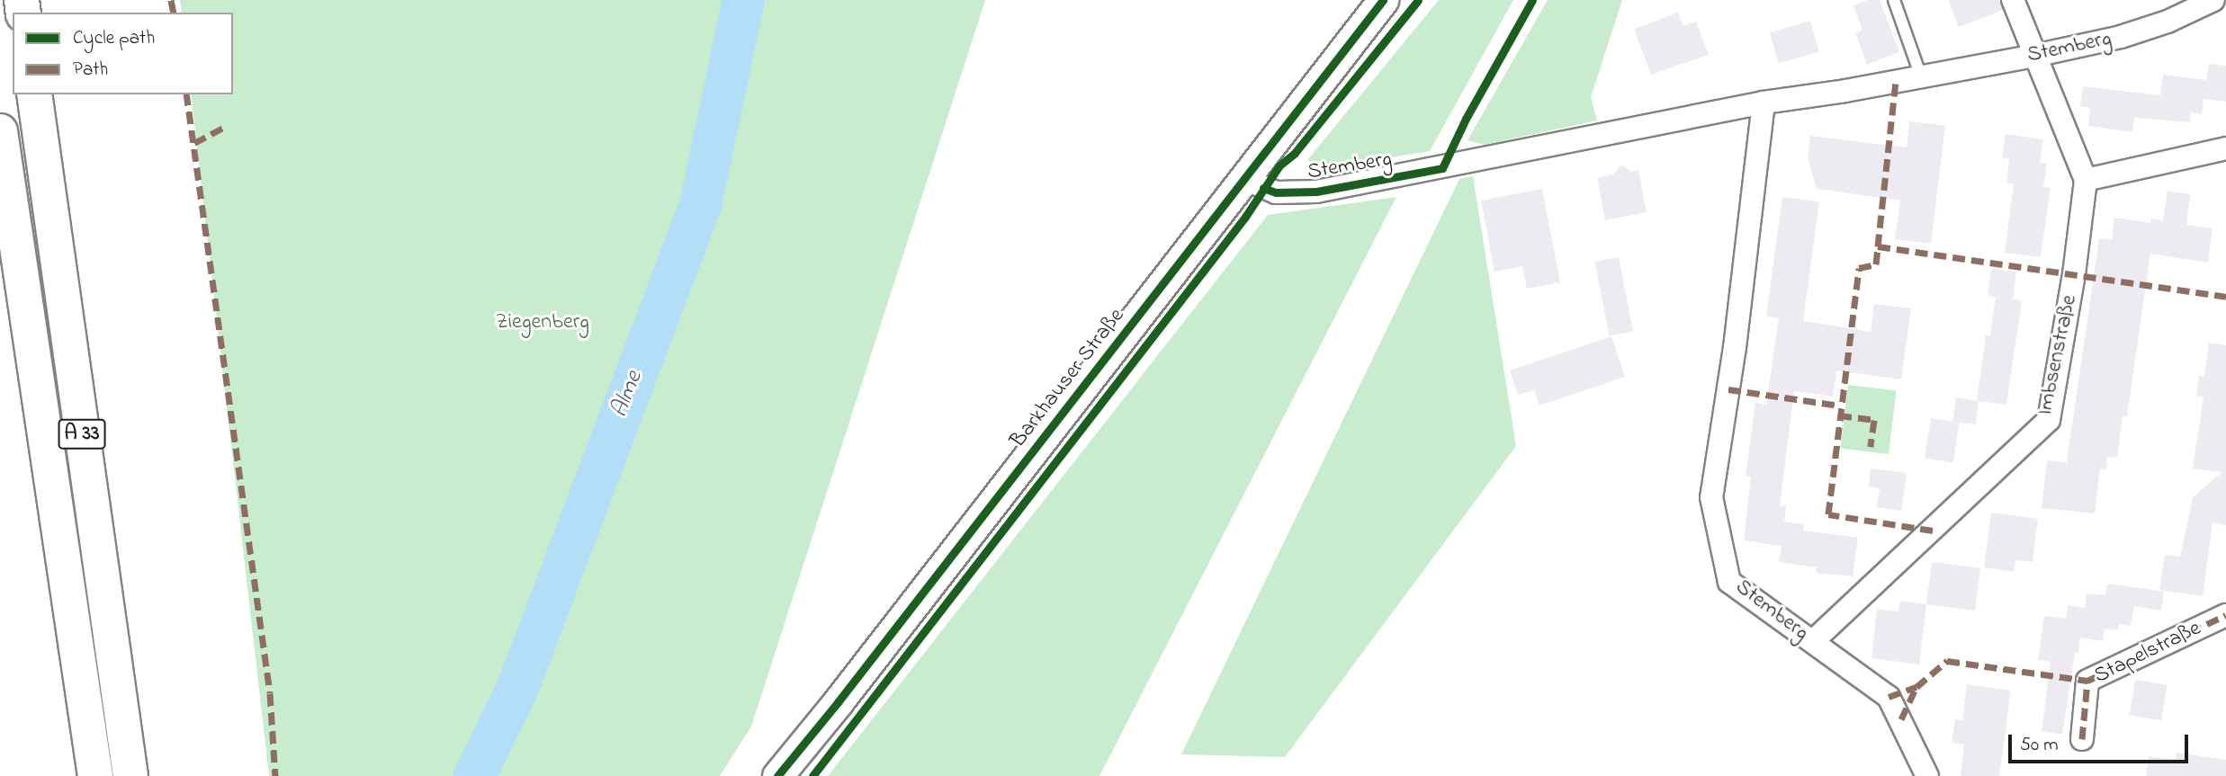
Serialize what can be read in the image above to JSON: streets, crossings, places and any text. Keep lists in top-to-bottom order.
{
  "streets": {
    "highway": ["A 33"],
    "street": [
      "Stemberg",
      "Imbsenstraße",
      "Barkhauser Straße",
      "Stapelstraße"
    ]
  },
  "crossings": [
    ["Stemberg", "Imbsenstraße"],
    ["Stemberg", "Barkhauser Straße"]
  ],
  "water": ["Alme"],
  "parks": ["Ziegenberg"],
  "legend": ["Cycle path", "Path"],
  "scale_bar": "50 m"
}
